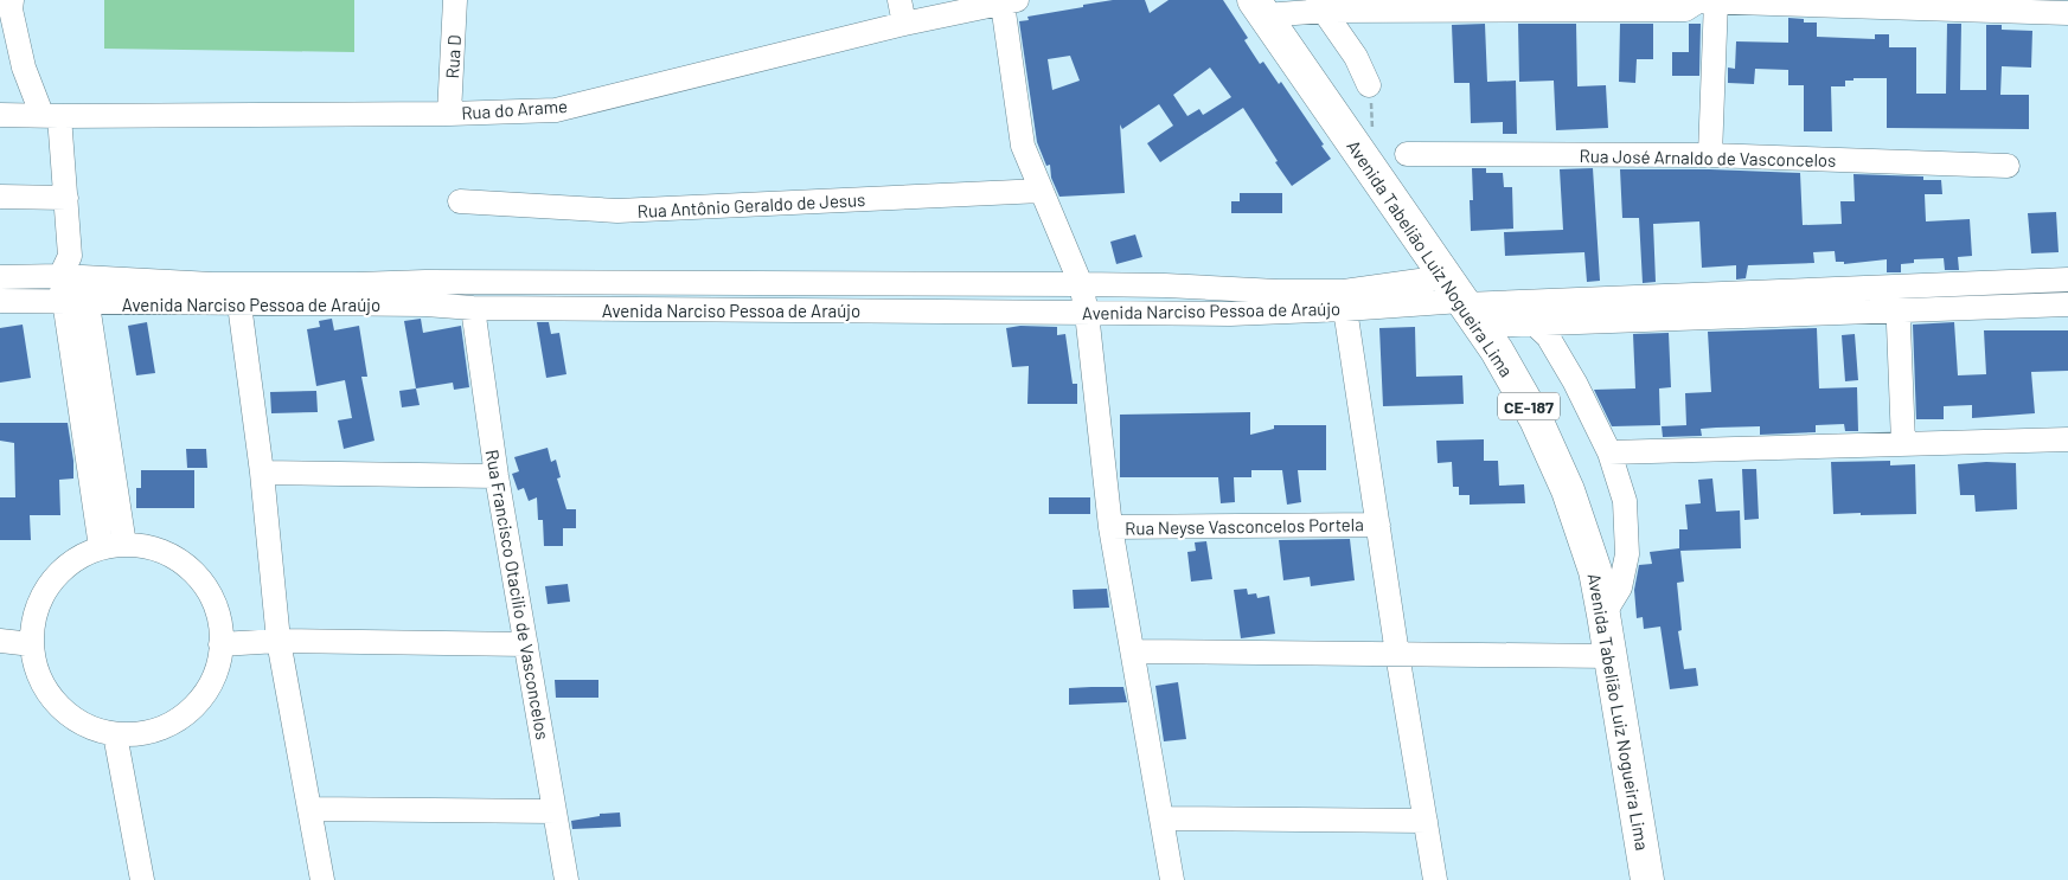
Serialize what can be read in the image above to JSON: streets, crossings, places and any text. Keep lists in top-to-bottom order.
{
  "streets": {
    "highway": ["Avenida Tabelião Luiz Nogueira Lima", "CE-187"],
    "street": [
      "Rua D",
      "Rua do Arame",
      "Rua José Arnaldo de Vasconcelos",
      "Rua Antônio Geraldo de Jesus",
      "Avenida Narciso Pessoa de Araújo",
      "Rua Neyse Vasconcelos Portela",
      "Rua Francisco Otacilio de Vasconcelos"
    ]
  },
  "crossings": [
    ["Rua D", "Rua do Arame"],
    ["Avenida Tabelião Luiz Nogueira Lima", "Avenida Narciso Pessoa de Araújo"],
    ["Avenida Narciso Pessoa de Araújo", "Rua Francisco Otacilio de Vasconcelos"]
  ]
}
